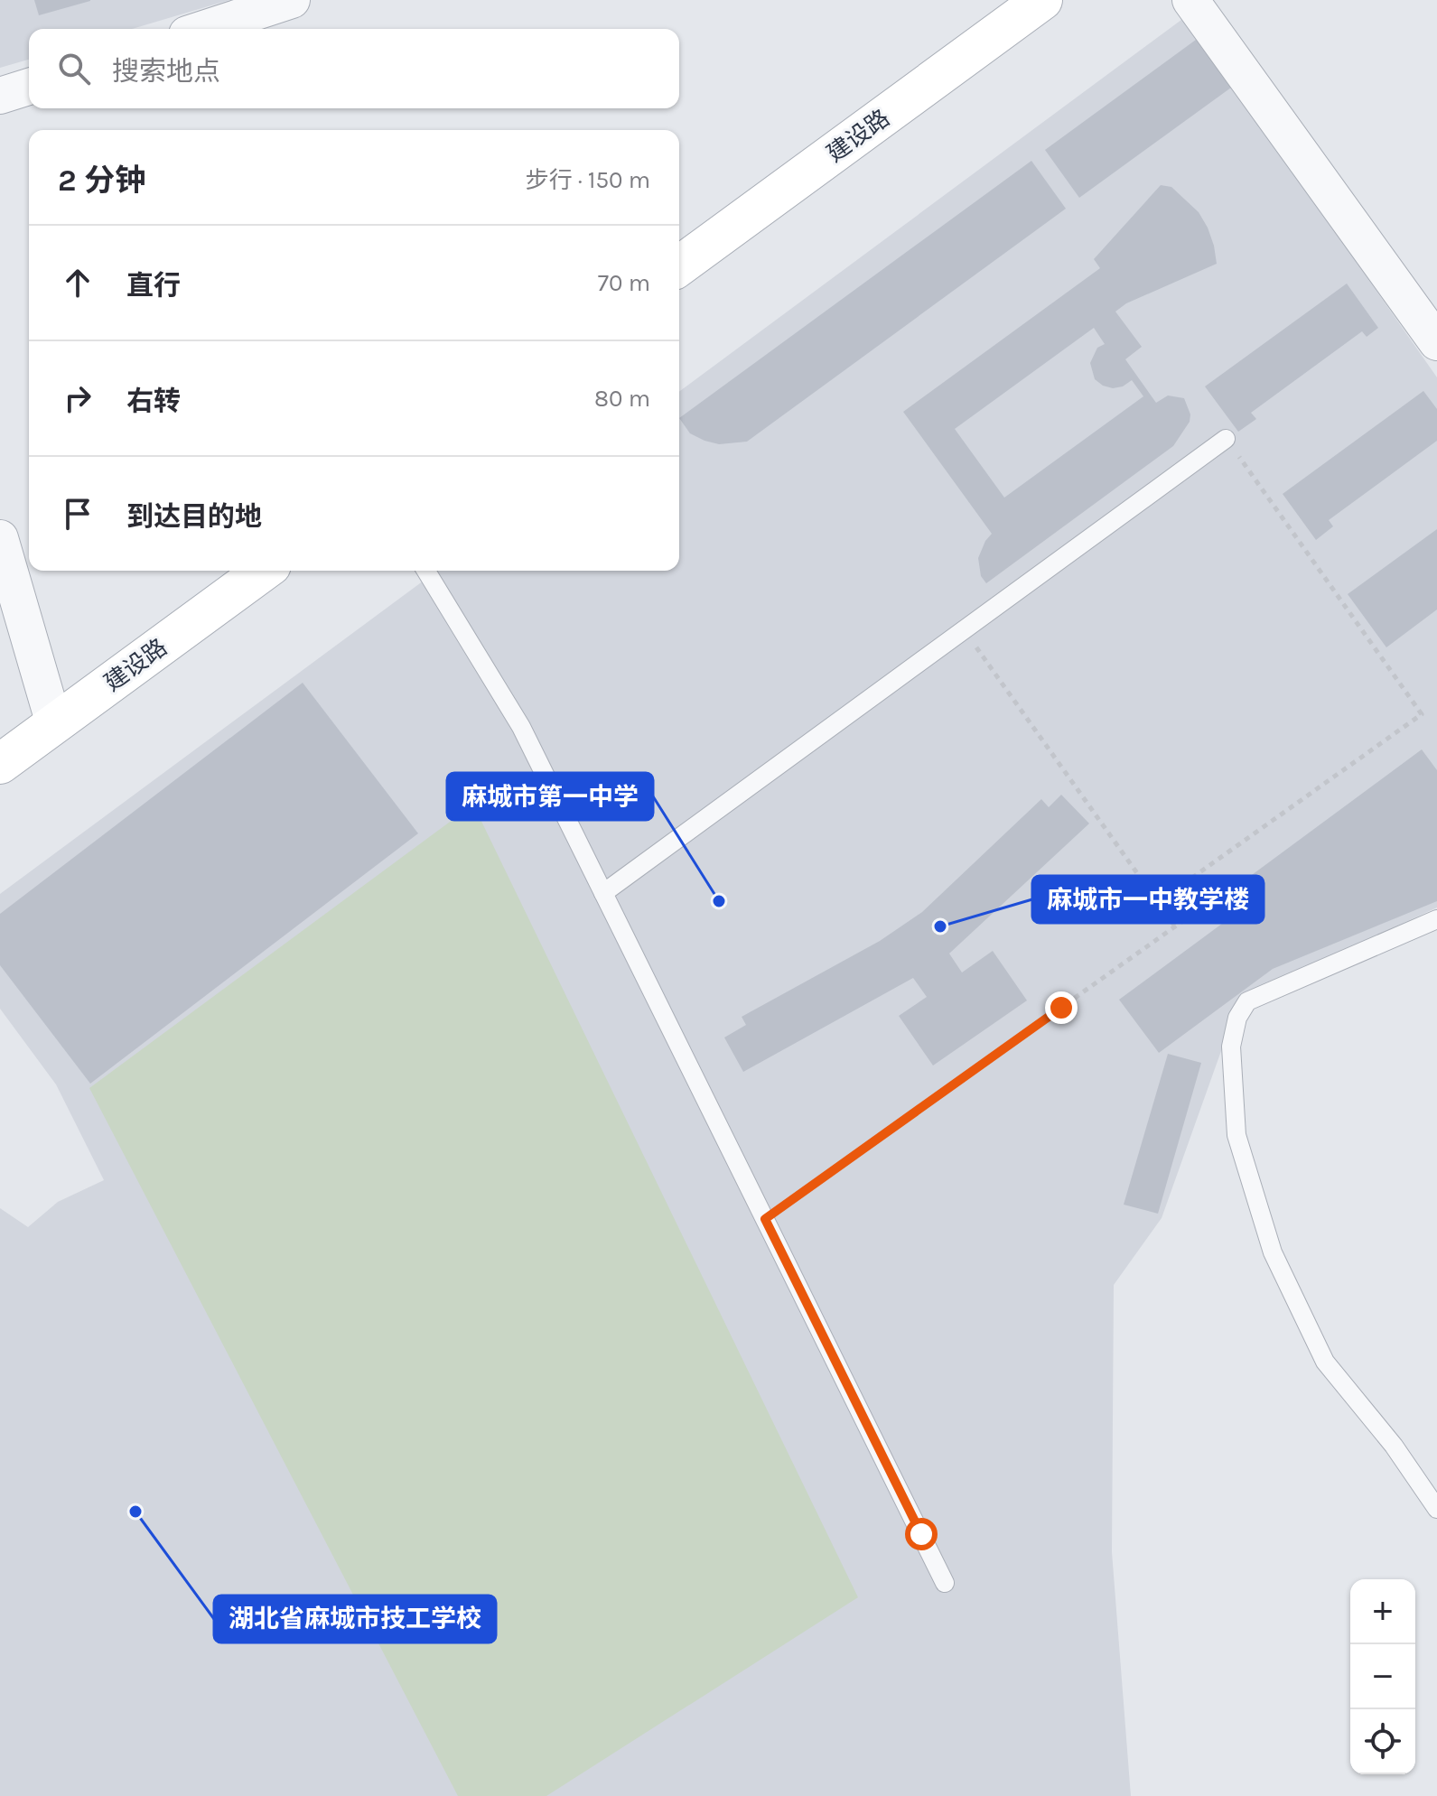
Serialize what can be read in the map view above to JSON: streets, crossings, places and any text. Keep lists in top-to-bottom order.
{
  "streets": {
    "street": ["建设路"]
  },
  "places": ["麻城市第一中学", "麻城市一中教学楼", "湖北省麻城市技工学校"],
  "page": {
    "search": "搜索地点",
    "heading": ["2 分钟", "步行 · 150 m"],
    "list": [
      ["直行", "70 m"],
      ["右转", "80 m"],
      "到达目的地"
    ],
    "map_buttons": ["+", "−"]
  }
}
